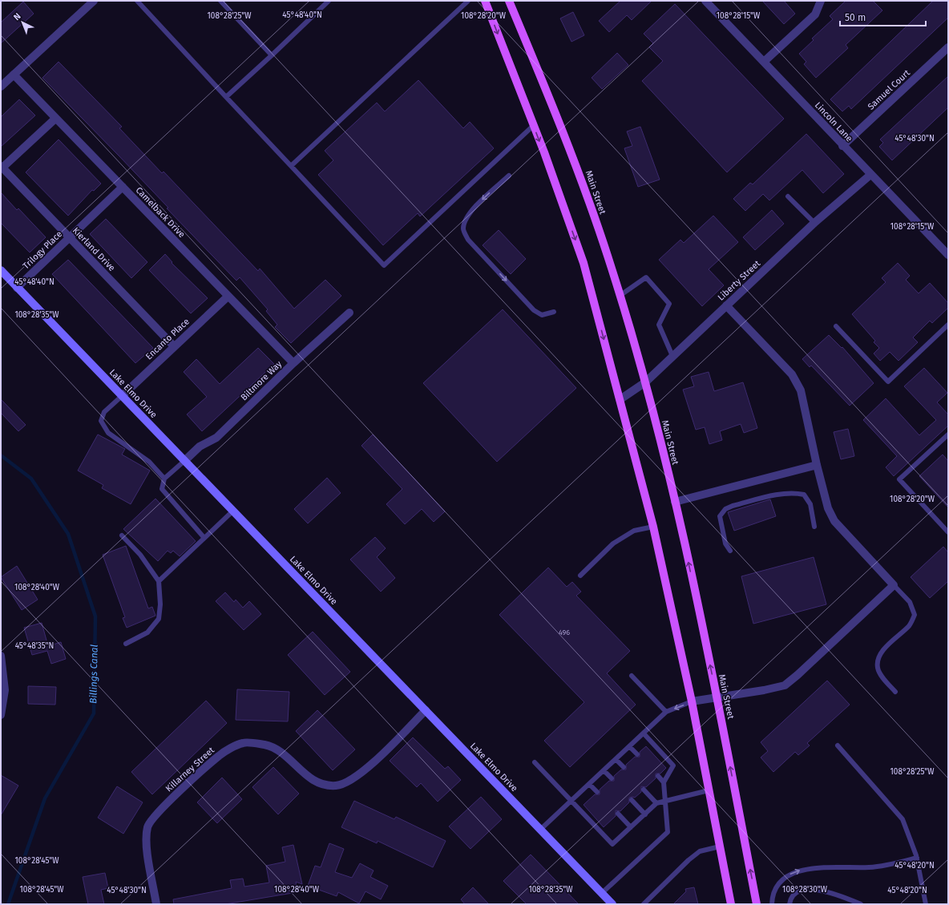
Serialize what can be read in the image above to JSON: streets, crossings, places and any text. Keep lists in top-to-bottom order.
{
  "streets": {
    "main road": ["Main Street", "Lake Elmo Drive"],
    "street": [
      "Samuel Court",
      "Lincoln Lane",
      "Camelback Drive",
      "Kierland Drive",
      "Trilogy Place",
      "Liberty Street",
      "Encanto Place",
      "Biltmore Way",
      "Killarney Street"
    ]
  },
  "crossings": [
    ["Samuel Court", "Lincoln Lane"],
    ["Lincoln Lane", "Liberty Street"],
    ["Main Street", "Liberty Street"],
    ["Camelback Drive", "Trilogy Place"],
    ["Camelback Drive", "Encanto Place"],
    ["Camelback Drive", "Biltmore Way"],
    ["Kierland Drive", "Trilogy Place"],
    ["Kierland Drive", "Encanto Place"],
    ["Trilogy Place", "Lake Elmo Drive"],
    ["Encanto Place", "Lake Elmo Drive"],
    ["Biltmore Way", "Lake Elmo Drive"],
    ["Lake Elmo Drive", "Killarney Street"]
  ],
  "water": ["Billings Canal"],
  "house_numbers": ["496"],
  "scale_bar": "50 m",
  "north": "top left",
  "coordinates": [
    "45°48'40\"N",
    "108°28'25\"W",
    "108°28'20\"W",
    "108°28'15\"W",
    "45°48'30\"N",
    "108°28'35\"W",
    "108°28'40\"W",
    "45°48'35\"N",
    "108°28'45\"W",
    "45°48'20\"N",
    "108°28'30\"W"
  ]
}
